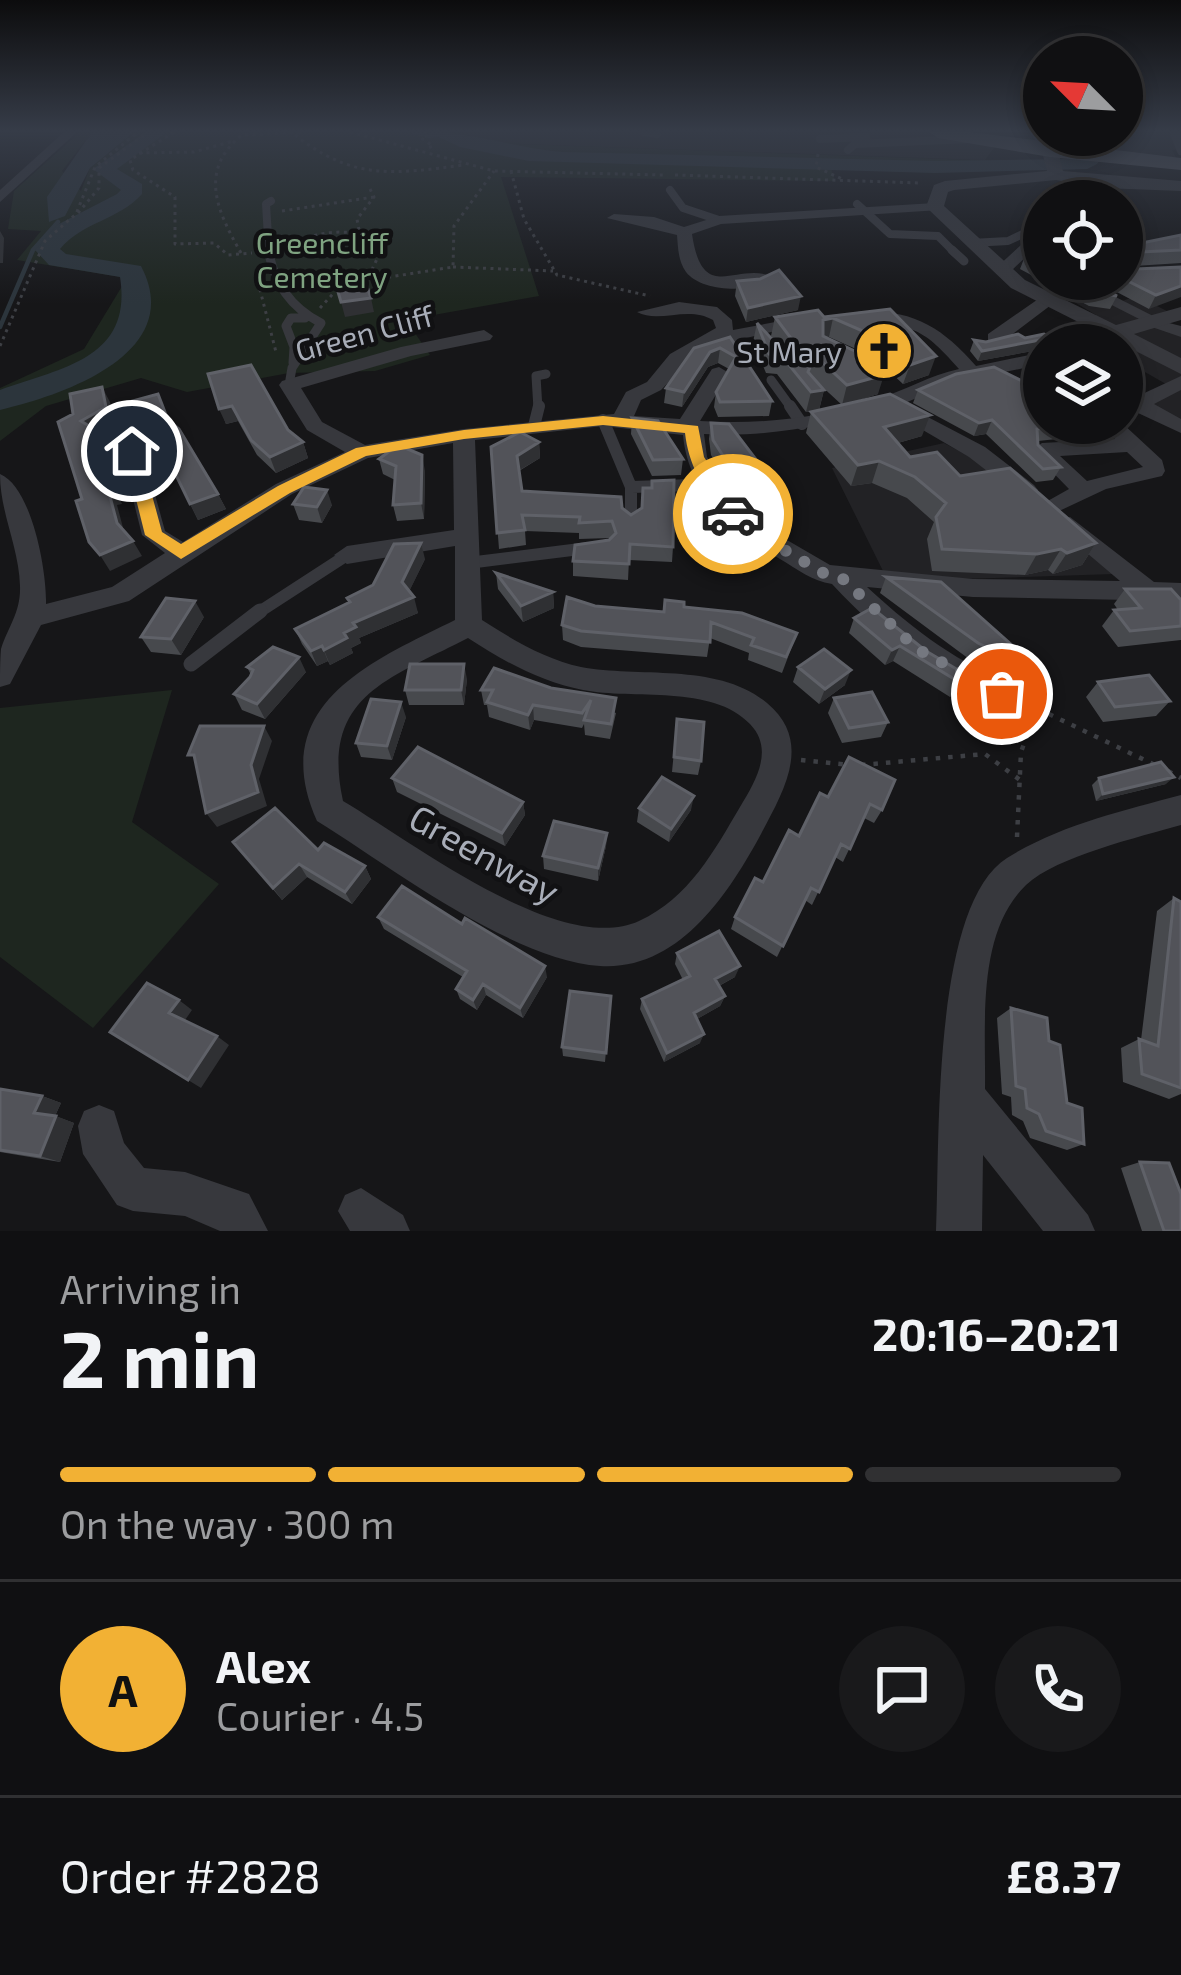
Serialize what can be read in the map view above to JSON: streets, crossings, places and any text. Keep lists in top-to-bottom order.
{
  "streets": {
    "street": ["Green Cliff", "Greenway"]
  },
  "parks": ["Greencliff Cemetery"],
  "places": {
    "church": ["St Mary"]
  },
  "north": "top left",
  "page": {
    "heading": ["2 min", "Arriving in", "20:16–20:21"],
    "panel": [
      "Alex",
      "Courier · 4.5",
      "Order #2828",
      "£8.37"
    ],
    "bar": "On the way · 300 m",
    "round": "A"
  }
}
